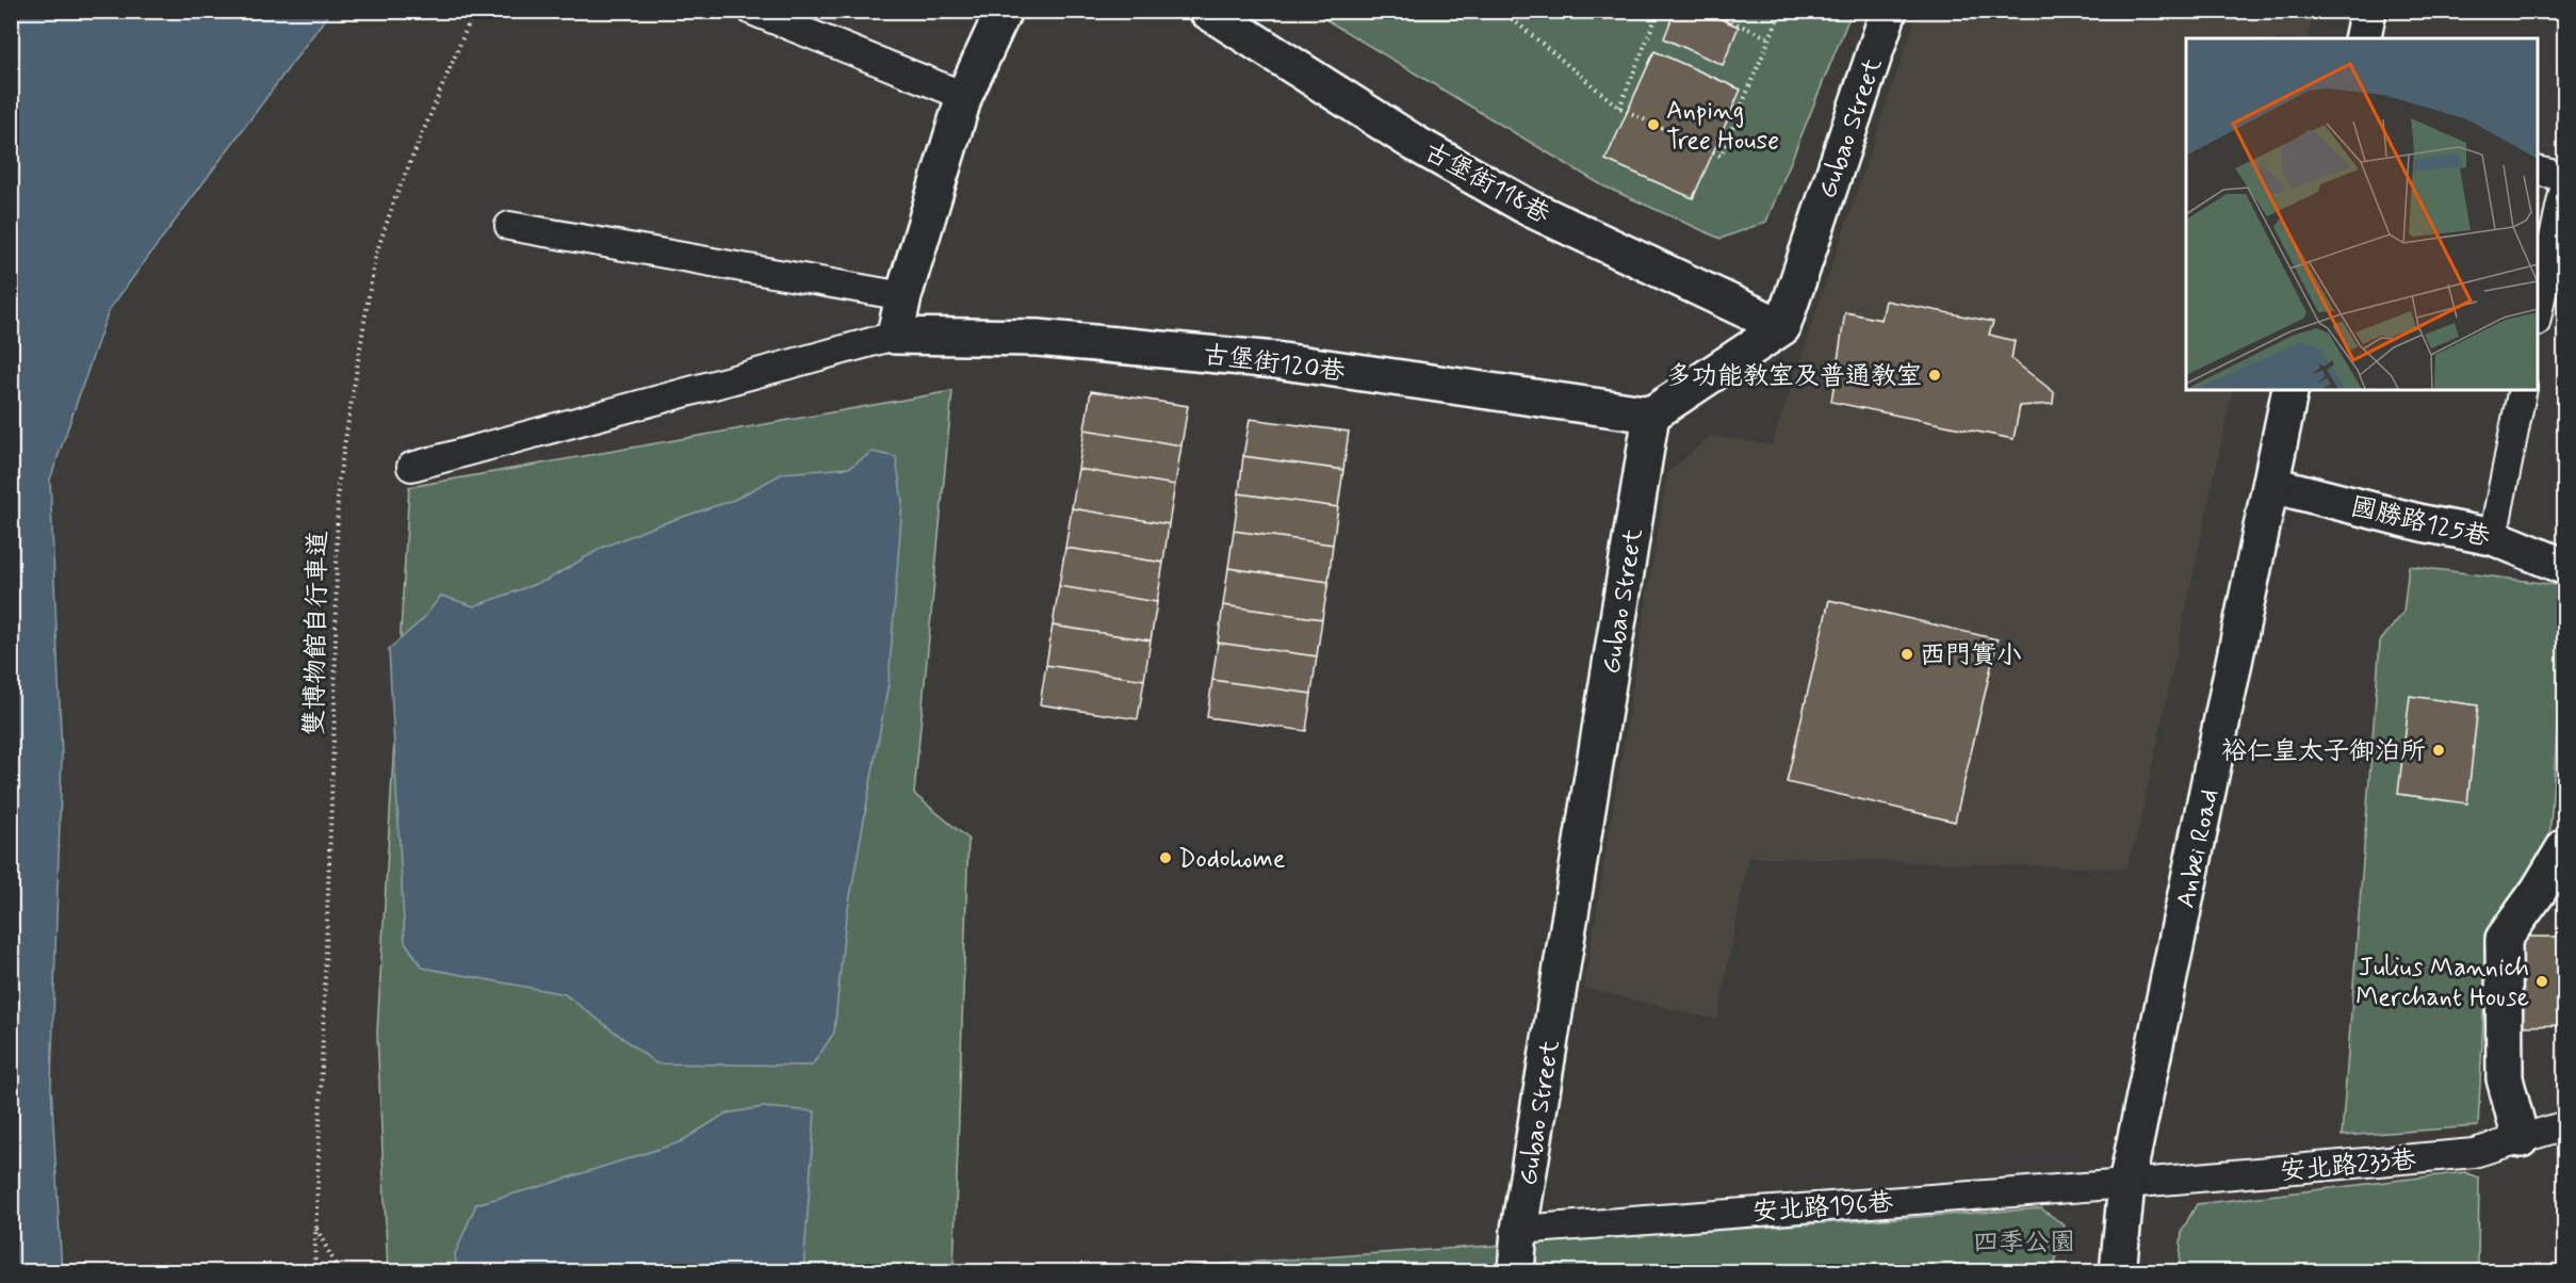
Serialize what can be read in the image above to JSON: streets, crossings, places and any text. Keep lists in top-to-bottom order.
{
  "streets": {
    "street": [
      "Gubao Street",
      "古堡街118巷",
      "古堡街120巷",
      "國勝路125巷",
      "Anbei Road"
    ],
    "lane": ["安北路233巷", "安北路196巷"],
    "path": ["雙博物館自行車道"]
  },
  "crossings": [
    ["Gubao Street", "古堡街118巷"],
    ["Gubao Street", "古堡街120巷"],
    ["Gubao Street", "安北路196巷"],
    ["國勝路125巷", "Anbei Road"],
    ["Anbei Road", "安北路233巷"],
    ["Anbei Road", "安北路196巷"],
    ["安北路233巷", "安北路196巷"]
  ],
  "parks": ["四季公園"],
  "places": [
    "Anping Tree House",
    "多功能教室及普通教室",
    "西門實小",
    "裕仁皇太子御泊所",
    "Dodohome",
    "Julius Mannich Merchant House"
  ]
}
